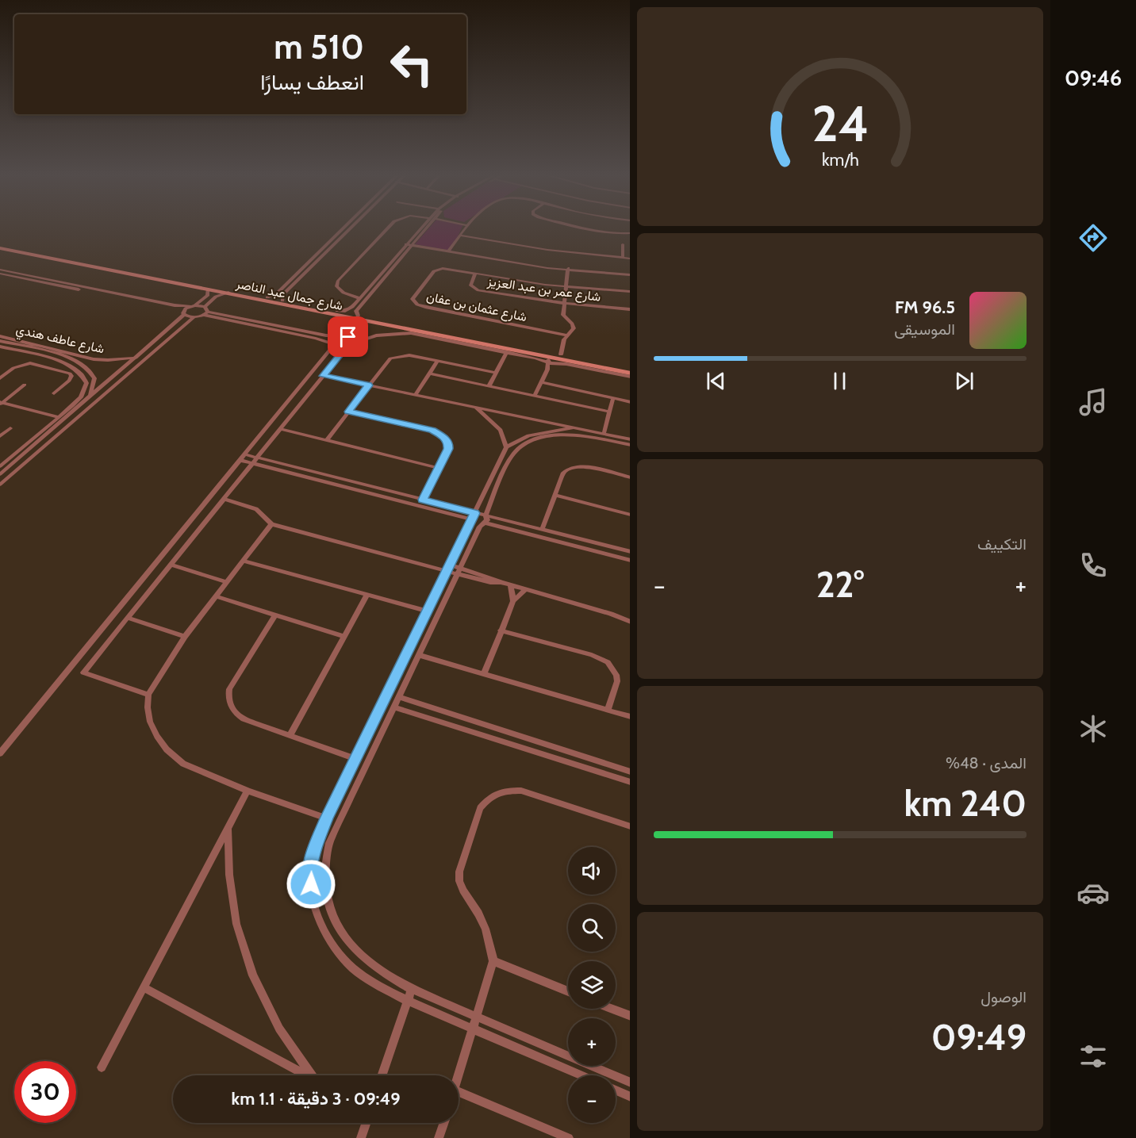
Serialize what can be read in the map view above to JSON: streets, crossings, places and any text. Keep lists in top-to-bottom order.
{
  "streets": {
    "main road": ["شارع جمال عبد الناصر"],
    "street": ["شارع عمر بن عبد العزيز", "شارع عثمان بن عفان", "شارع عاطف هندي"]
  },
  "crossings": [
    ["شارع عمر بن عبد العزيز", "شارع عثمان بن عفان"]
  ],
  "page": {
    "tabs": "09:46",
    "turn": ["510 m", "انعطف يسارًا"],
    "song": ["96.5 FM", "الموسيقى"],
    "tile": [
      "التكييف",
      ["المدى · 48%", "240 km"],
      ["الوصول", "09:49"]
    ],
    "heat": ["−", "22°", "+"],
    "map_buttons": ["+", "−"],
    "limit": "30",
    "trip": "09:49 · 3 دقيقة · 1.1 km",
    "gauge": ["24", "km/h"]
  }
}
